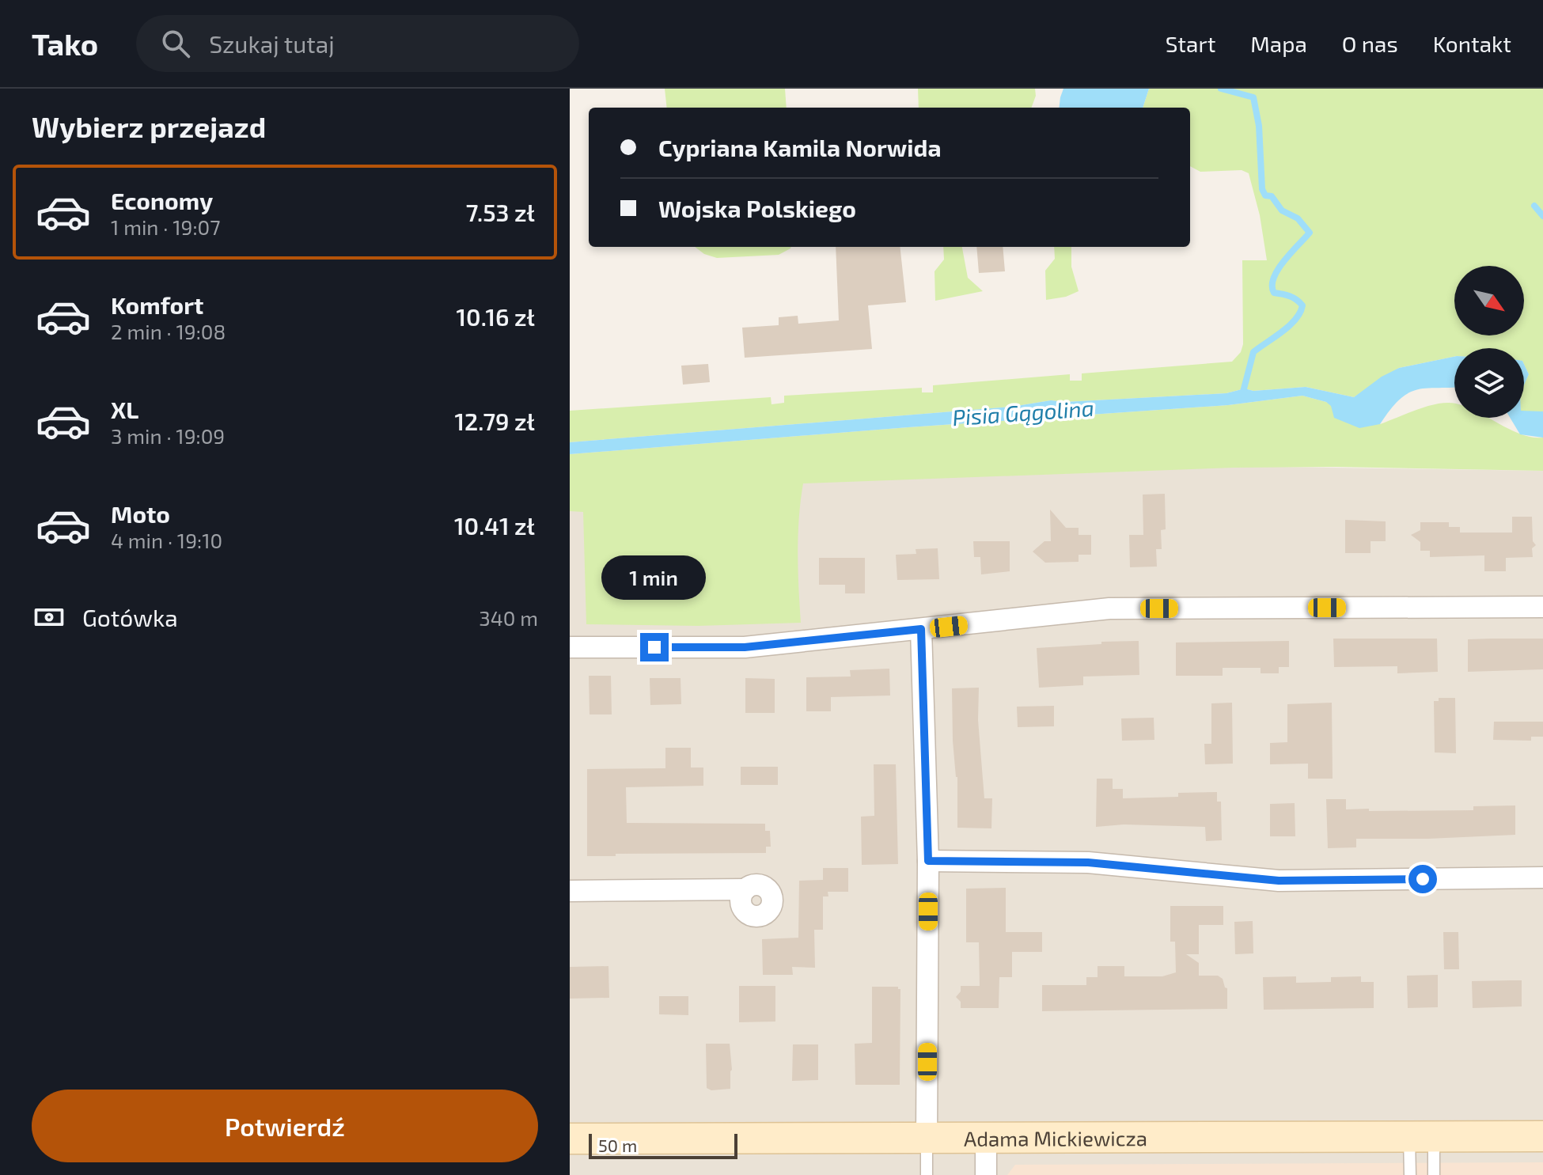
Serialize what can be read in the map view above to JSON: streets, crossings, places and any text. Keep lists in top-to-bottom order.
{
  "streets": {
    "street": ["Adama Mickiewicza"]
  },
  "water": ["Pisia Gągolina"],
  "scale_bar": "50 m",
  "north": "bottom right",
  "page": {
    "header": "Tako",
    "search": "Szukaj tutaj",
    "nav": [
      "Start",
      "Mapa",
      "O nas",
      "Kontakt"
    ],
    "heading": "Wybierz przejazd",
    "banner": ["Cypriana Kamila Norwida", "Wojska Polskiego"],
    "list": [
      {
        "name": "Economy",
        "note": "1 min · 19:07",
        "value": "7.53 zł"
      },
      {
        "name": "Komfort",
        "note": "2 min · 19:08",
        "value": "10.16 zł"
      },
      {
        "name": "XL",
        "note": "3 min · 19:09",
        "value": "12.79 zł"
      },
      {
        "name": "Moto",
        "note": "4 min · 19:10",
        "value": "10.41 zł"
      }
    ],
    "bubble": "1 min",
    "pay": ["Gotówka", "340 m"],
    "buttons": "Potwierdź",
    "scale": "50 m"
  }
}
